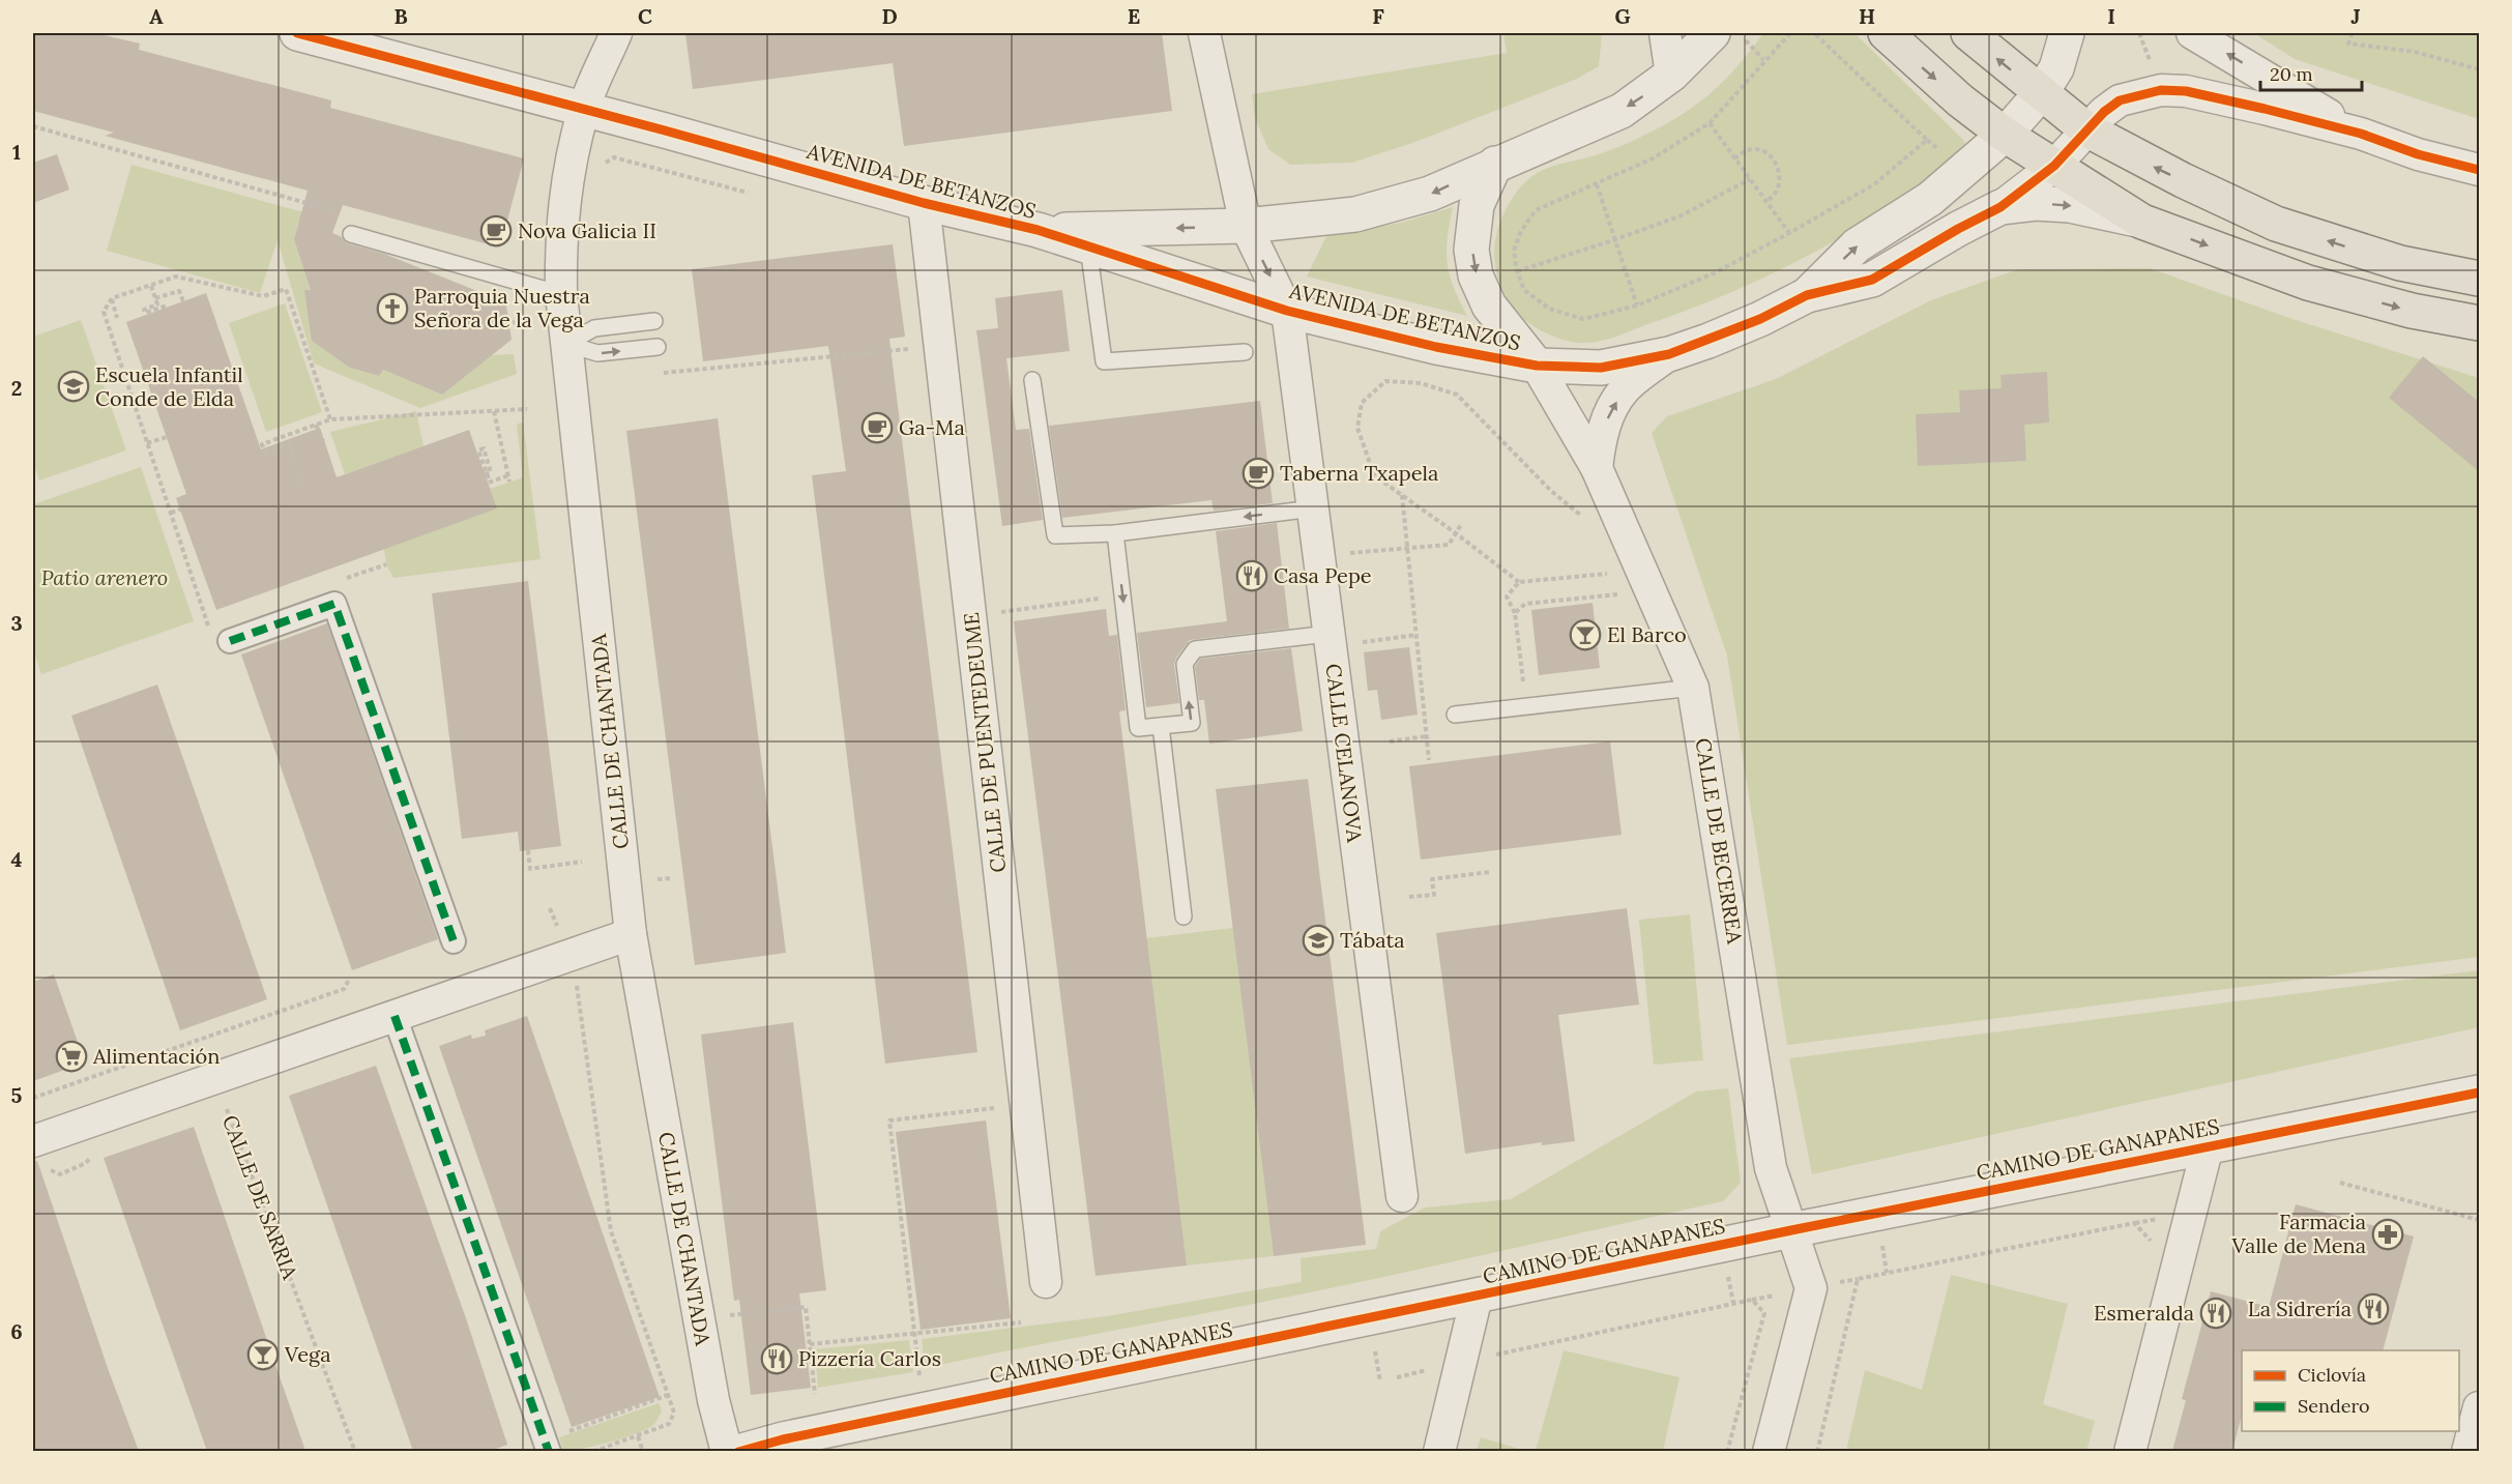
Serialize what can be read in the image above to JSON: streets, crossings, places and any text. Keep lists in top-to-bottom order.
{
  "streets": {
    "street": [
      "AVENIDA DE BETANZOS",
      "CALLE DE CHANTADA",
      "CALLE DE PUENTEDEUME",
      "CALLE CELANOVA",
      "CALLE DE BECERREA",
      "CAMINO DE GANAPANES"
    ],
    "path": ["CALLE DE SARRIA"]
  },
  "crossings": [
    ["AVENIDA DE BETANZOS", "CALLE DE CHANTADA"],
    ["AVENIDA DE BETANZOS", "CALLE DE PUENTEDEUME"],
    ["AVENIDA DE BETANZOS", "CALLE CELANOVA"],
    ["AVENIDA DE BETANZOS", "CALLE DE BECERREA"],
    ["CALLE DE BECERREA", "CAMINO DE GANAPANES"]
  ],
  "parks": ["Patio arenero"],
  "places": {
    "cafe": ["Nova Galicia II", "Ga-Ma", "Taberna Txapela"],
    "church": ["Parroquia Nuestra Señora de la Vega"],
    "school or university": ["Escuela Infantil Conde de Elda", "Tábata"],
    "restaurant": [
      "Casa Pepe",
      "La Sidrería",
      "Esmeralda",
      "Pizzería Carlos"
    ],
    "bar": ["El Barco", "Vega"],
    "supermarket": ["Alimentación"],
    "pharmacy": ["Farmacia Valle de Mena"]
  },
  "legend": ["Ciclovía", "Sendero"],
  "scale_bar": "20 m",
  "grid": {
    "columns": [
      "A",
      "B",
      "C",
      "D",
      "E",
      "F",
      "G",
      "H",
      "I",
      "J"
    ],
    "rows": [
      "1",
      "2",
      "3",
      "4",
      "5",
      "6"
    ]
  }
}
